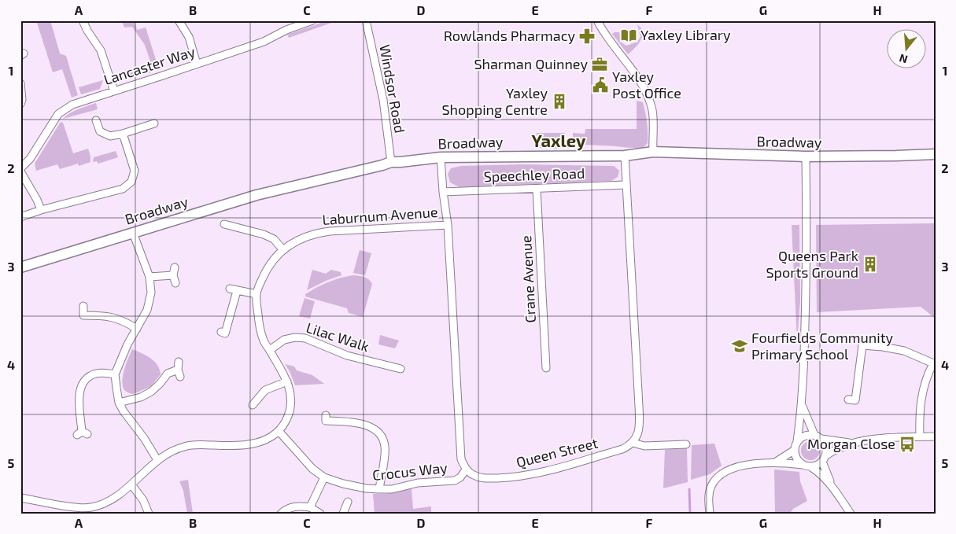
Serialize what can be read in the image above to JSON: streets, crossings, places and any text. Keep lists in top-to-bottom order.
{
  "streets": {
    "main road": ["Broadway"],
    "street": [
      "Lancaster Way",
      "Windsor Road",
      "Speechley Road",
      "Laburnum Avenue",
      "Crane Avenue",
      "Lilac Walk",
      "Queen Street",
      "Crocus Way"
    ]
  },
  "crossings": [
    ["Windsor Road", "Broadway"],
    ["Speechley Road", "Crane Avenue"],
    ["Laburnum Avenue", "Lilac Walk"],
    ["Laburnum Avenue", "Crocus Way"],
    ["Queen Street", "Crocus Way"]
  ],
  "districts": ["Yaxley"],
  "places": {
    "library": ["Yaxley Library"],
    "pharmacy": ["Rowlands Pharmacy"],
    "office": ["Sharman Quinney"],
    "public building": ["Yaxley Post Office"],
    "building": ["Yaxley Shopping Centre", "Queens Park Sports Ground"],
    "school or university": ["Fourfields Community Primary School"],
    "bus stop": ["Morgan Close"]
  },
  "north": "bottom",
  "grid": {
    "columns": [
      "A",
      "B",
      "C",
      "D",
      "E",
      "F",
      "G",
      "H"
    ],
    "rows": [
      "1",
      "2",
      "3",
      "4",
      "5"
    ]
  }
}
